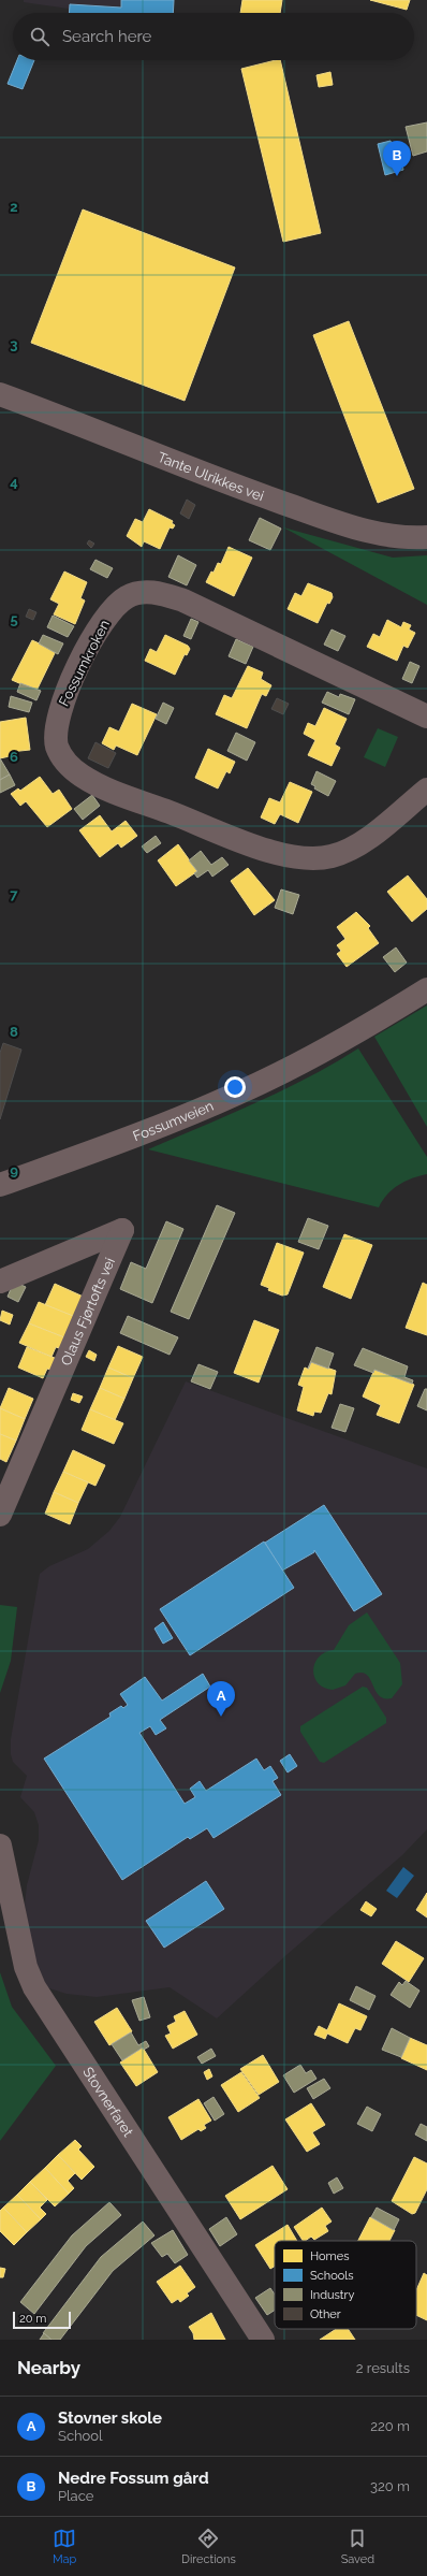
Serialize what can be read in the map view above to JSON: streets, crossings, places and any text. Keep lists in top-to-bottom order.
{
  "streets": {
    "street": [
      "Tante Ulrikkes vei",
      "Fossumkroken",
      "Fossumveien",
      "Olaus Fjørtofts vei",
      "Stovnerfaret"
    ]
  },
  "legend": [
    "Homes",
    "Schools",
    "Industry",
    "Other"
  ],
  "scale_bar": "20 m",
  "page": {
    "search": "Search here",
    "pins": ["B", "A"],
    "scale": "20 m",
    "heading": ["Nearby", "2 results"],
    "list": [
      {
        "mark": "A",
        "name": "Stovner skole",
        "note": "School",
        "value": "220 m"
      },
      {
        "mark": "B",
        "name": "Nedre Fossum gård",
        "note": "Place",
        "value": "320 m"
      }
    ],
    "nav": ["Map", "Directions", "Saved"]
  },
  "grid": {
    "rows": [
      "2",
      "3",
      "4",
      "5",
      "6",
      "7",
      "8",
      "9"
    ]
  }
}
